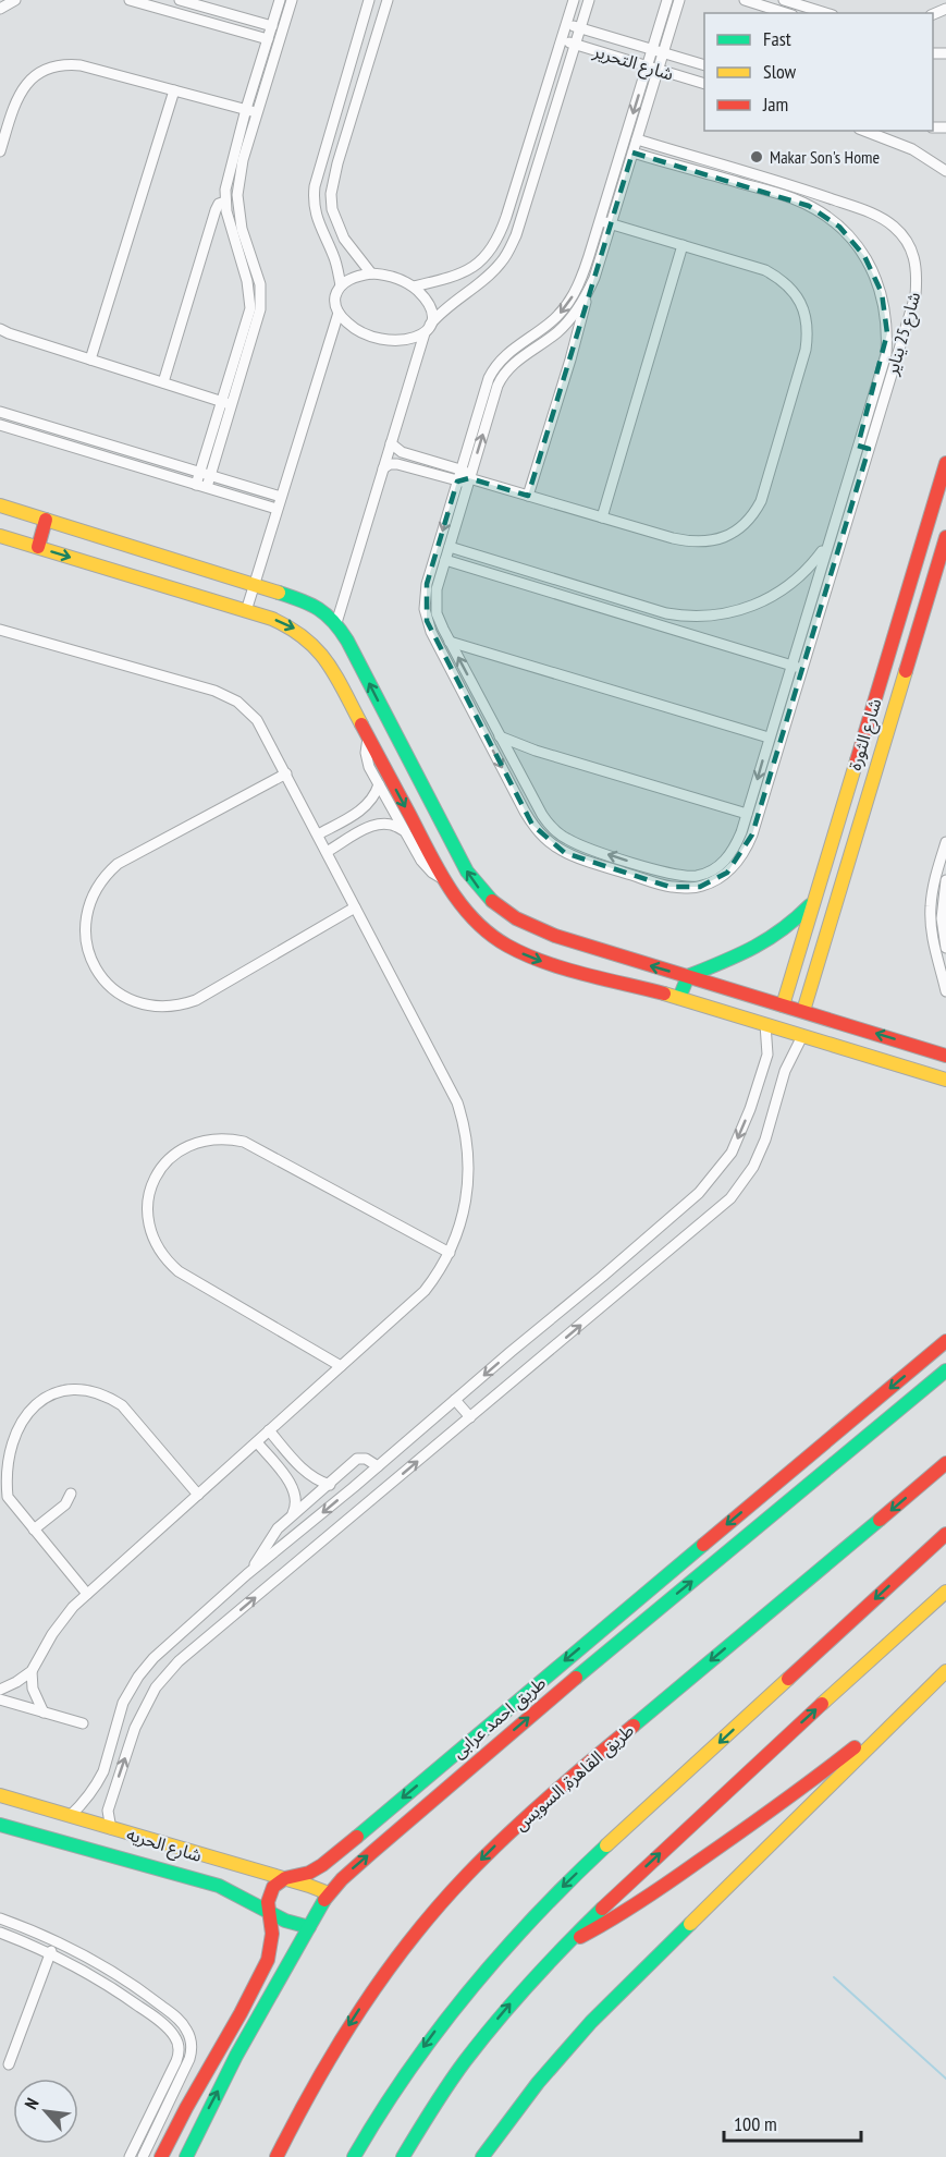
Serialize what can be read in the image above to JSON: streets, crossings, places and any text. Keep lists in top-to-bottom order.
{
  "streets": {
    "main road": [
      "شارع الثورة",
      "طريق احمد عرابى",
      "طريق القاهرة, السويس",
      "شارع الحريه"
    ],
    "street": ["شارع التحرير", "شارع 25 يناير"]
  },
  "crossings": [
    ["طريق احمد عرابى", "شارع الحريه"]
  ],
  "places": ["Makar Son's Home"],
  "legend": ["Fast", "Slow", "Jam"],
  "scale_bar": "100 m",
  "north": "top left"
}
